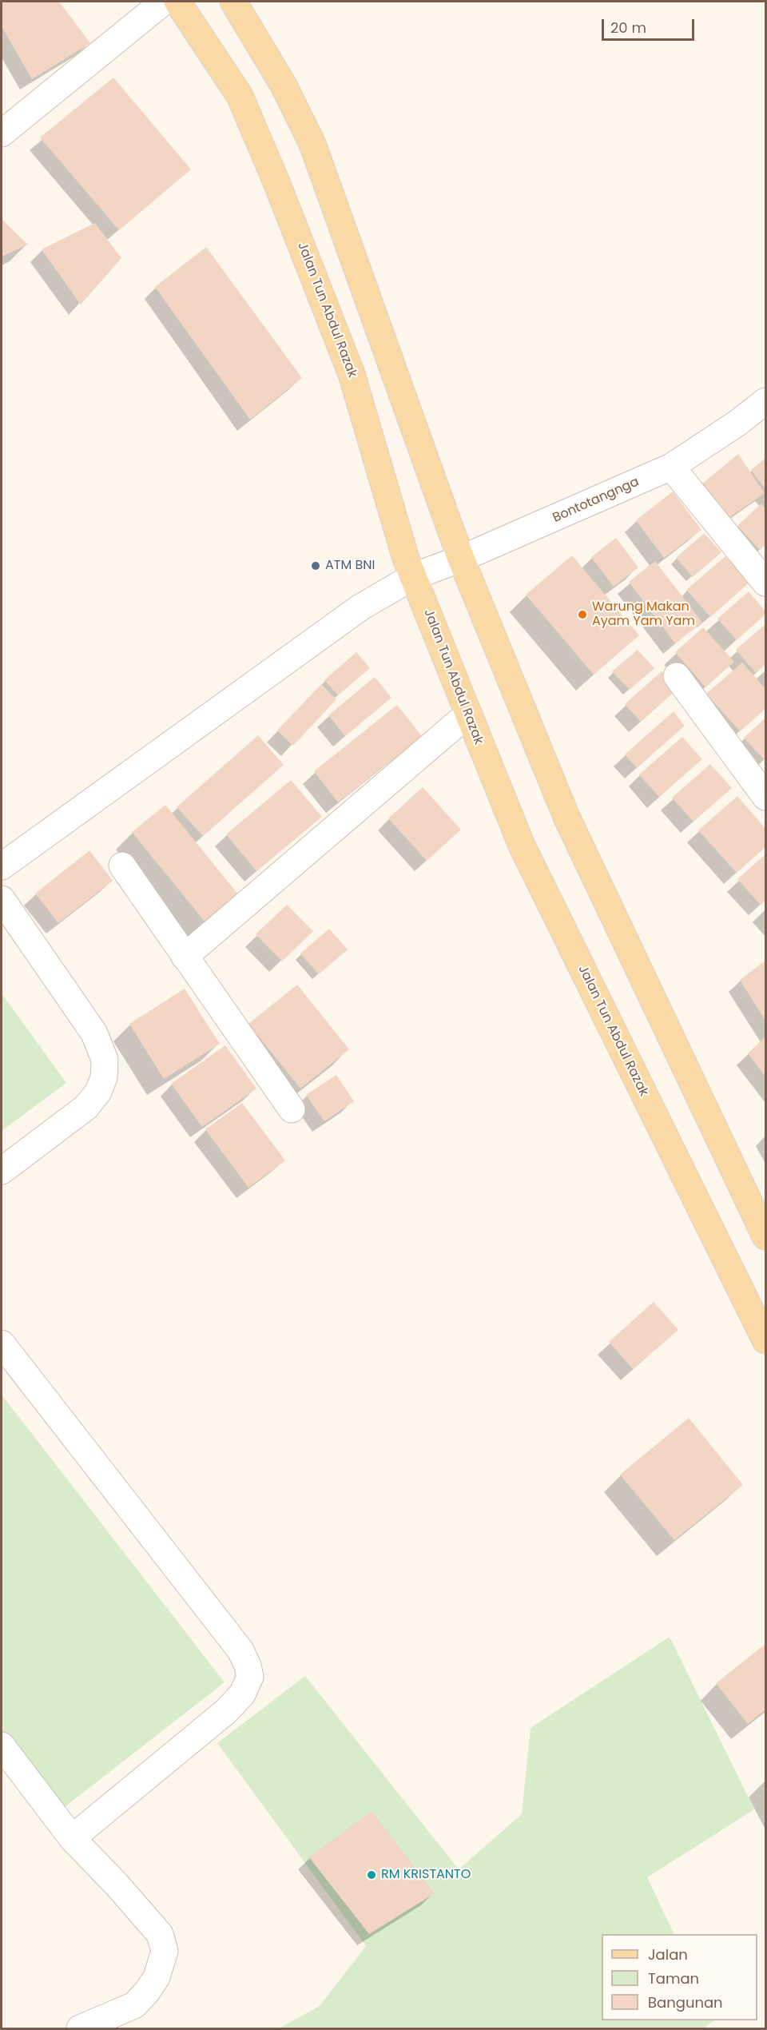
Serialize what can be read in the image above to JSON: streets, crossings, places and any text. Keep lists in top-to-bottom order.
{
  "streets": {
    "main road": ["Jalan Tun Abdul Razak"],
    "street": ["Bontotangnga"]
  },
  "crossings": [
    ["Jalan Tun Abdul Razak", "Bontotangnga"]
  ],
  "places": ["ATM BNI", "Warung Makan Ayam Yam Yam", "RM KRISTANTO"],
  "legend": ["Jalan", "Taman", "Bangunan"],
  "scale_bar": "20 m"
}
